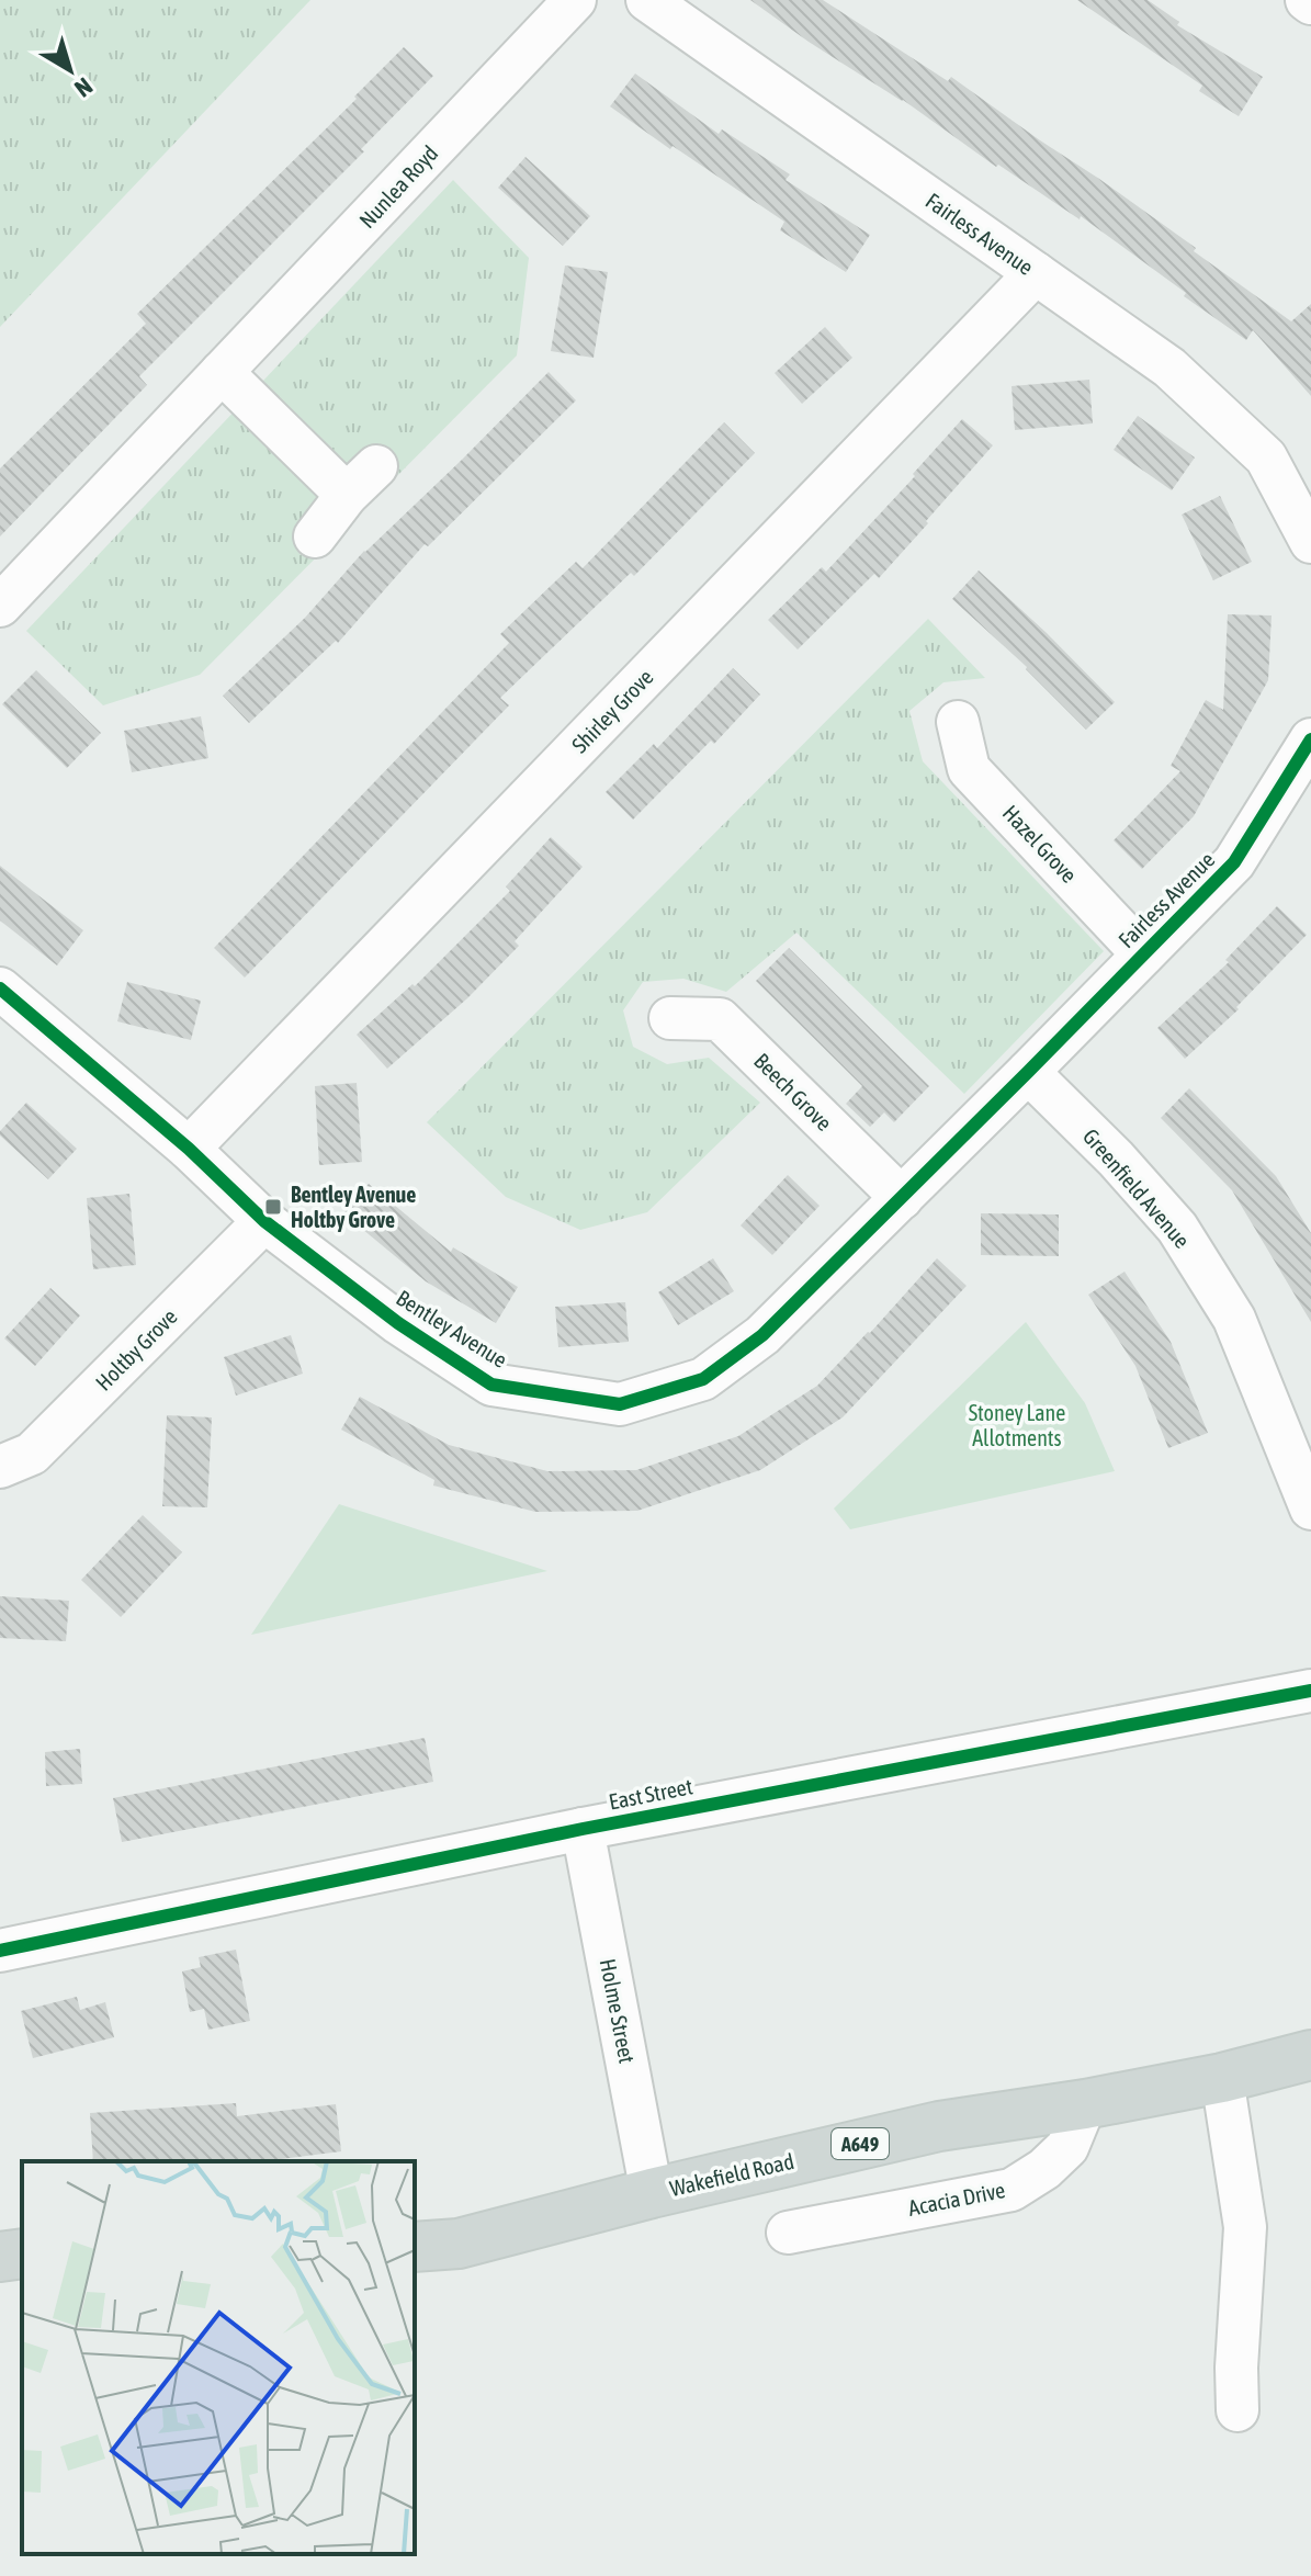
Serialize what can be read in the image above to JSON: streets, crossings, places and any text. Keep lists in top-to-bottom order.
{
  "streets": {
    "main road": ["A649", "Wakefield Road"],
    "street": [
      "Nunlea Royd",
      "Fairless Avenue",
      "Shirley Grove",
      "Hazel Grove",
      "Beech Grove",
      "Greenfield Avenue",
      "Bentley Avenue",
      "Holtby Grove",
      "East Street",
      "Holme Street",
      "Acacia Drive"
    ]
  },
  "crossings": [
    ["Fairless Avenue", "Shirley Grove"],
    ["Fairless Avenue", "Hazel Grove"],
    ["Fairless Avenue", "Greenfield Avenue"],
    ["Fairless Avenue", "Bentley Avenue"],
    ["Shirley Grove", "Bentley Avenue"],
    ["Beech Grove", "Bentley Avenue"],
    ["Greenfield Avenue", "Bentley Avenue"],
    ["Bentley Avenue", "Holtby Grove"],
    ["East Street", "Holme Street"],
    ["Holme Street", "Wakefield Road"],
    ["Wakefield Road", "Acacia Drive"]
  ],
  "parks": ["Stoney Lane Allotments"],
  "places": {
    "transit": ["Bentley Avenue Holtby Grove"]
  },
  "north": "bottom right"
}
